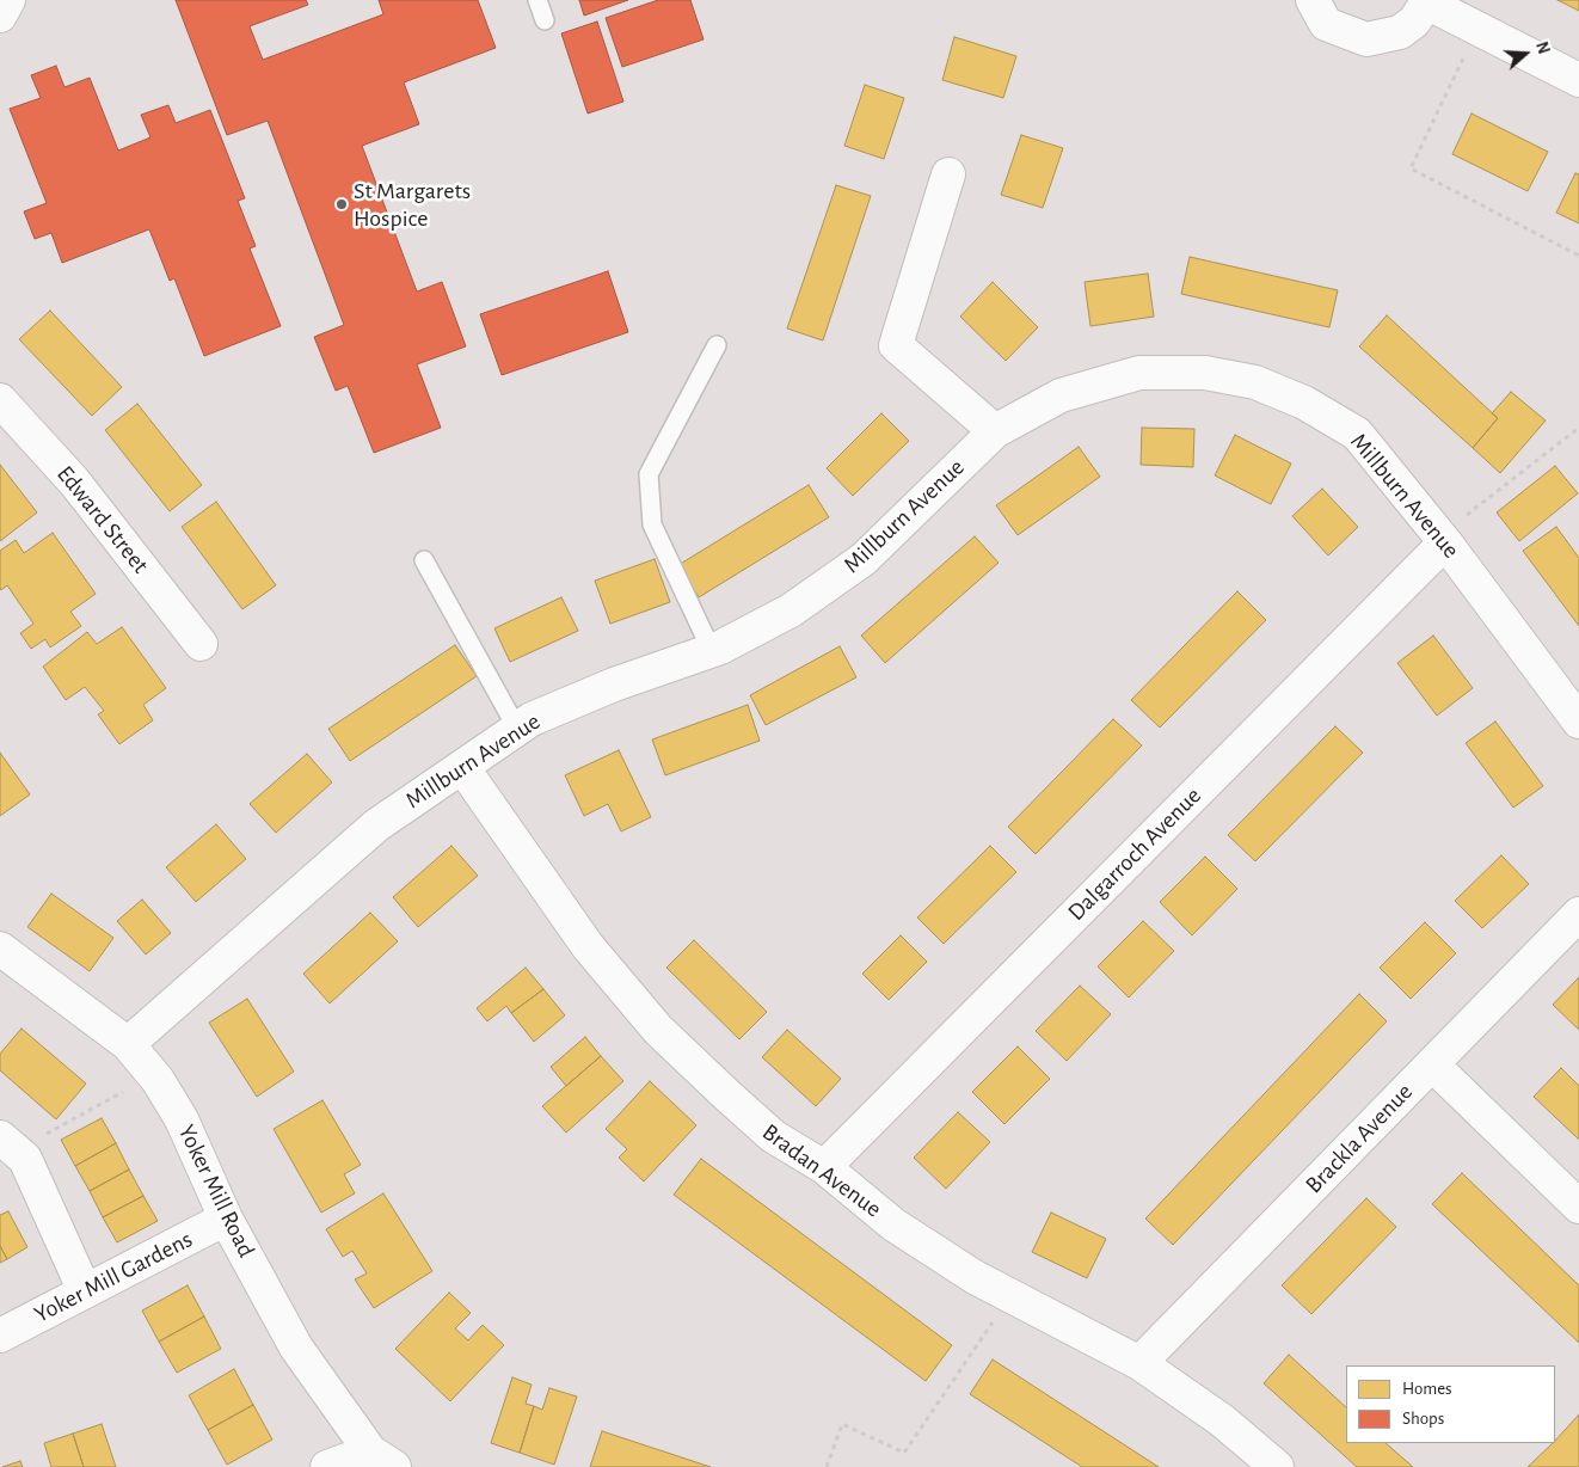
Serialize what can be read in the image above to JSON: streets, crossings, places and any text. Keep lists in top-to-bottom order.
{
  "streets": {
    "street": [
      "Millburn Avenue",
      "Edward Street",
      "Dalgarroch Avenue",
      "Brackla Avenue",
      "Bradan Avenue",
      "Yoker Mill Road",
      "Yoker Mill Gardens"
    ]
  },
  "crossings": [
    ["Millburn Avenue", "Dalgarroch Avenue"],
    ["Millburn Avenue", "Bradan Avenue"],
    ["Millburn Avenue", "Yoker Mill Road"],
    ["Dalgarroch Avenue", "Bradan Avenue"],
    ["Brackla Avenue", "Bradan Avenue"],
    ["Yoker Mill Road", "Yoker Mill Gardens"]
  ],
  "places": ["St Margarets Hospice"],
  "legend": ["Homes", "Shops"],
  "north": "right"
}
